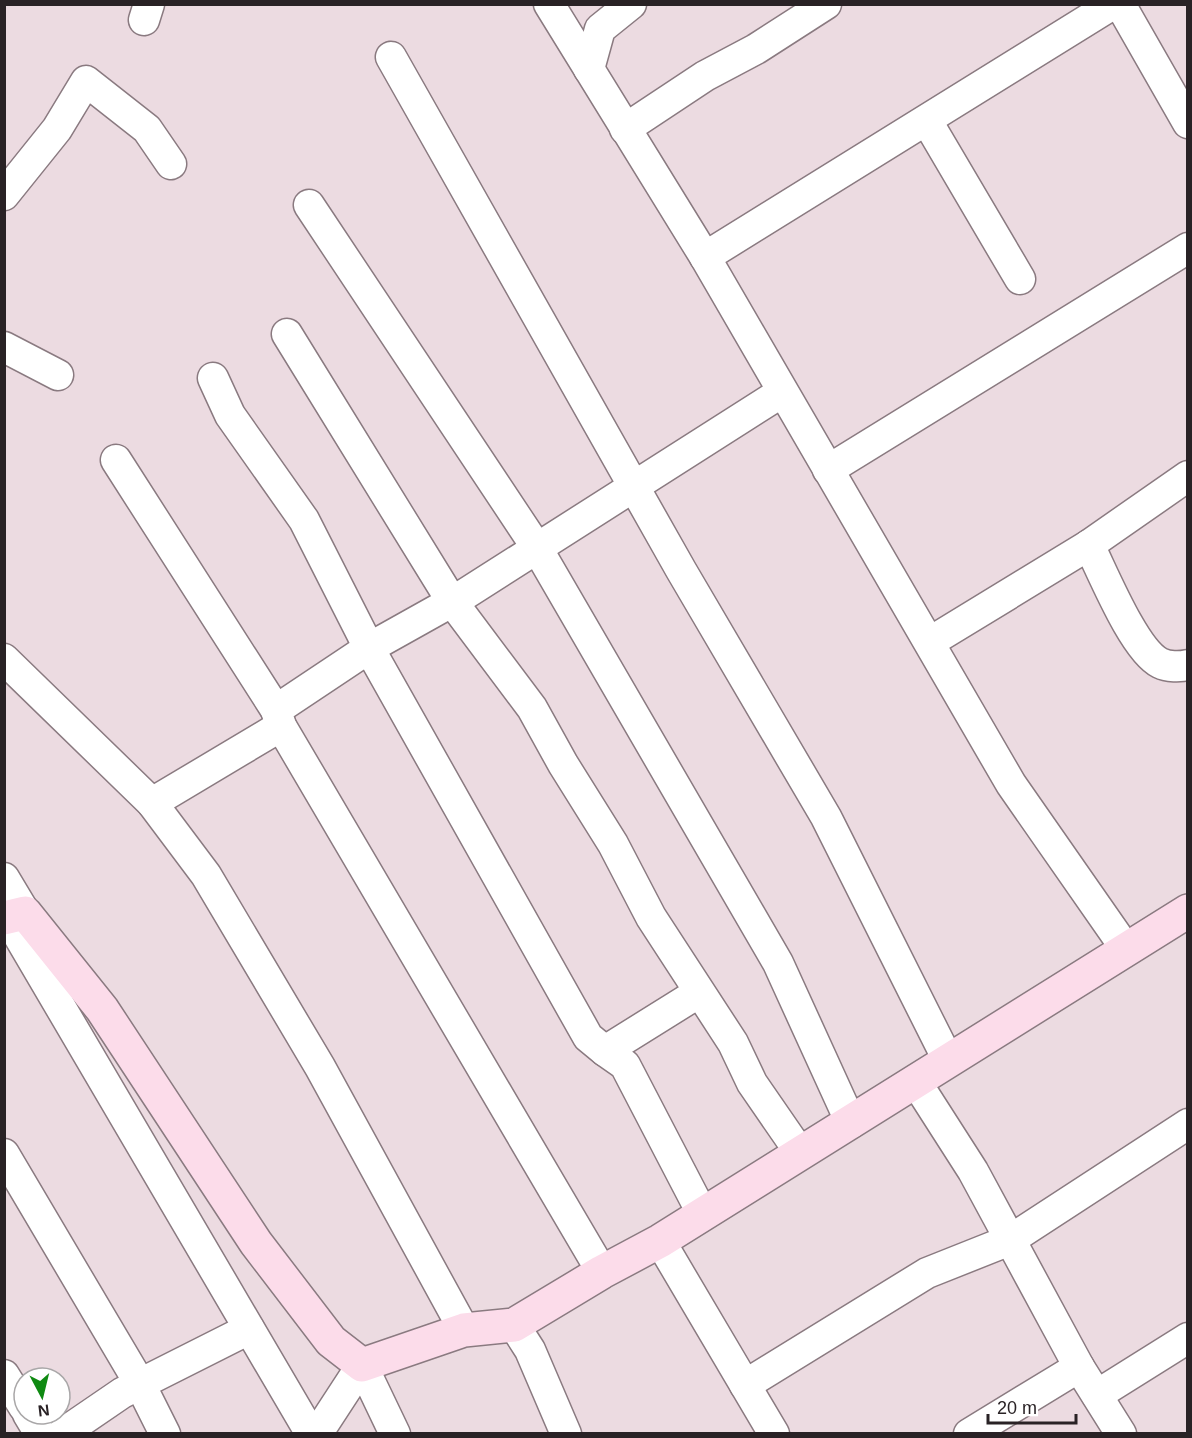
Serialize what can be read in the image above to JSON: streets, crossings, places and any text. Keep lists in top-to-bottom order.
{
  "scale_bar": "20 m",
  "north": "bottom"
}
